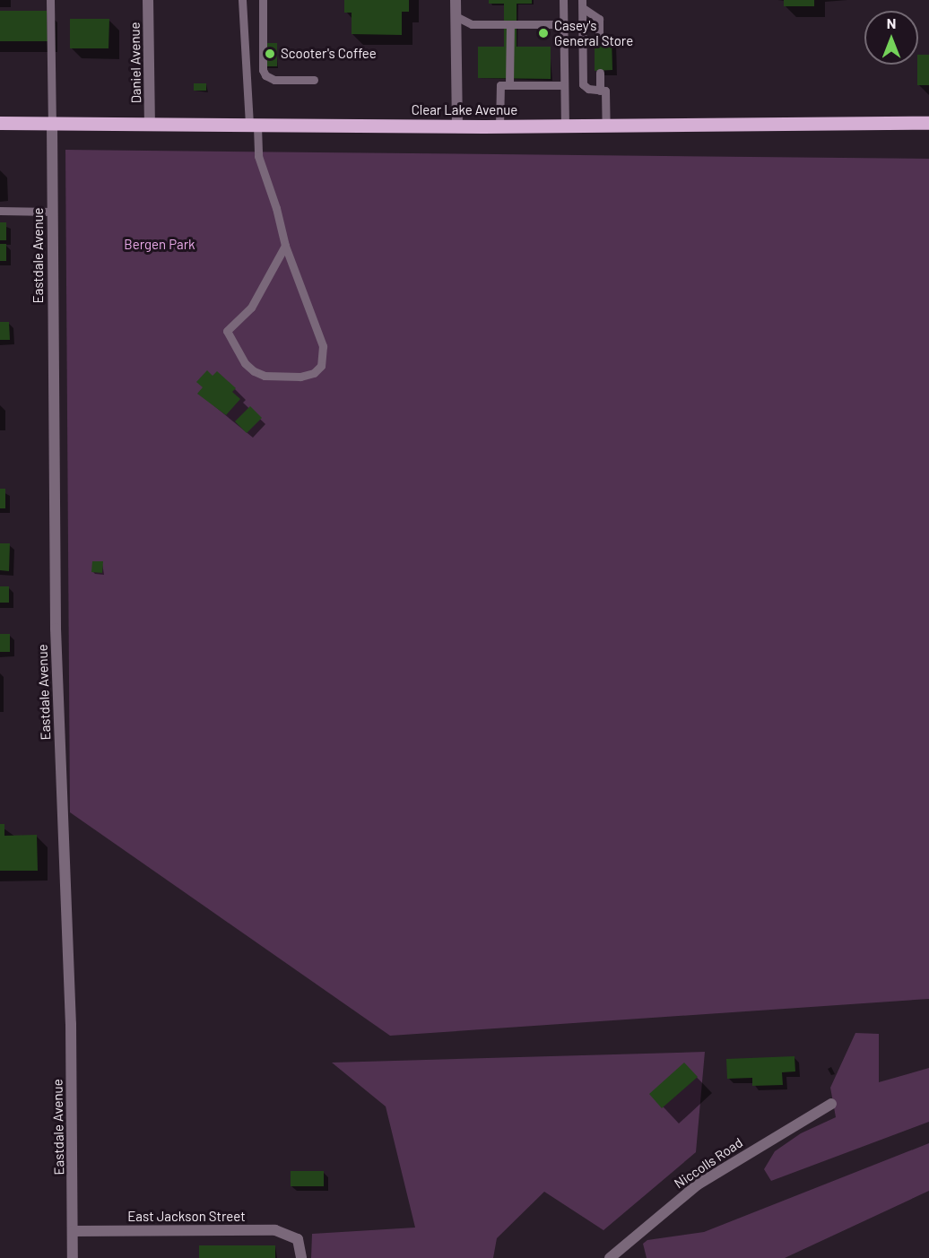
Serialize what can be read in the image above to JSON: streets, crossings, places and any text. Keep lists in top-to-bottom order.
{
  "streets": {
    "main road": ["Clear Lake Avenue"],
    "street": [
      "Daniel Avenue",
      "Eastdale Avenue",
      "Niccolls Road",
      "East Jackson Street"
    ]
  },
  "crossings": [
    ["Daniel Avenue", "Clear Lake Avenue"],
    ["Clear Lake Avenue", "Eastdale Avenue"],
    ["Eastdale Avenue", "East Jackson Street"]
  ],
  "parks": ["Bergen Park"],
  "places": ["Casey's General Store", "Scooter's Coffee"],
  "north": "top"
}
